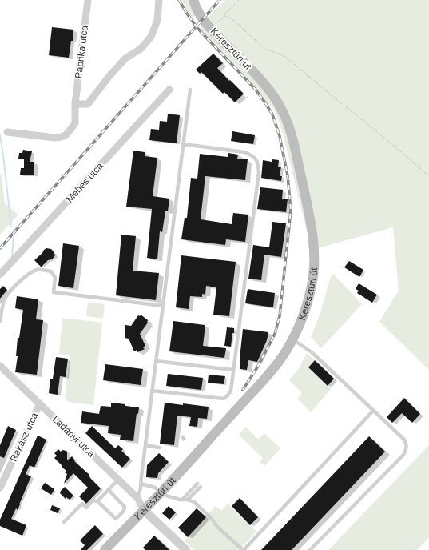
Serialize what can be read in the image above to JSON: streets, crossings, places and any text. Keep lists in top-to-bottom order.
{
  "streets": {
    "main road": ["Keresztúri út"],
    "street": [
      "Paprika utca",
      "Méhes utca",
      "Ladányi utca",
      "Rákász utca"
    ]
  },
  "crossings": [
    ["Keresztúri út", "Ladányi utca"],
    ["Ladányi utca", "Rákász utca"]
  ]
}
